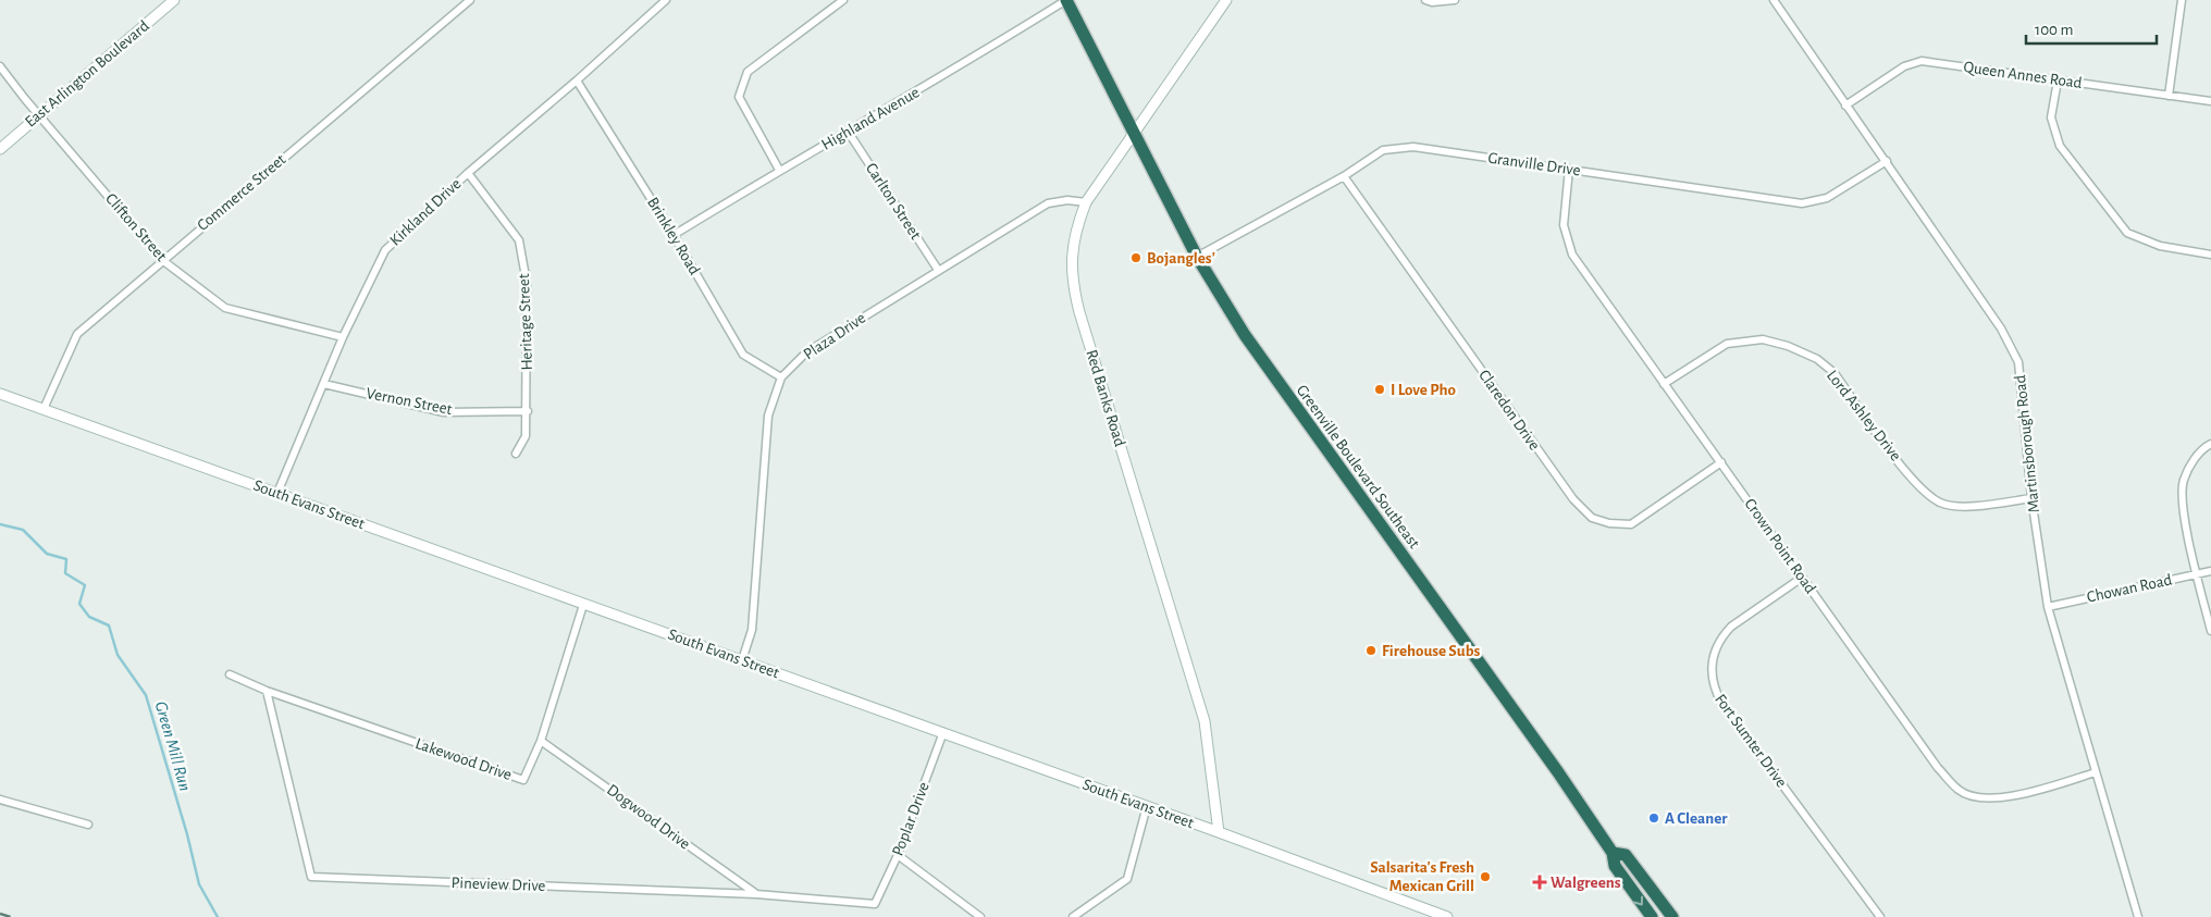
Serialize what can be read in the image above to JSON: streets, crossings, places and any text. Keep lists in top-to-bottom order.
{
  "streets": {
    "highway": ["Greenville Boulevard Southeast"],
    "main road": ["East Arlington Boulevard", "Red Banks Road", "South Evans Street"],
    "street": [
      "Queen Annes Road",
      "Highland Avenue",
      "Granville Drive",
      "Commerce Street",
      "Carlton Street",
      "Kirkland Drive",
      "Clifton Street",
      "Brinkley Road",
      "Heritage Street",
      "Plaza Drive",
      "Vernon Street",
      "Claredon Drive",
      "Lord Ashley Drive",
      "Martinsborough Road",
      "Crown Point Road",
      "Chowan Road",
      "Fort Sumter Drive",
      "Lakewood Drive",
      "Dogwood Drive",
      "Poplar Drive",
      "Pineview Drive"
    ]
  },
  "crossings": [
    ["East Arlington Boulevard", "Clifton Street"],
    ["Queen Annes Road", "Martinsborough Road"],
    ["Highland Avenue", "Carlton Street"],
    ["Highland Avenue", "Brinkley Road"],
    ["Highland Avenue", "Greenville Boulevard Southeast"],
    ["Granville Drive", "Claredon Drive"],
    ["Granville Drive", "Martinsborough Road"],
    ["Granville Drive", "Greenville Boulevard Southeast"],
    ["Granville Drive", "Crown Point Road"],
    ["Commerce Street", "Clifton Street"],
    ["Commerce Street", "South Evans Street"],
    ["Carlton Street", "Plaza Drive"],
    ["Kirkland Drive", "Clifton Street"],
    ["Kirkland Drive", "Brinkley Road"],
    ["Kirkland Drive", "Heritage Street"],
    ["Kirkland Drive", "Vernon Street"],
    ["Kirkland Drive", "South Evans Street"],
    ["Brinkley Road", "Plaza Drive"],
    ["Heritage Street", "Vernon Street"],
    ["Plaza Drive", "Red Banks Road"],
    ["Plaza Drive", "South Evans Street"],
    ["Red Banks Road", "Greenville Boulevard Southeast"],
    ["Red Banks Road", "South Evans Street"],
    ["Claredon Drive", "Crown Point Road"],
    ["Lord Ashley Drive", "Martinsborough Road"],
    ["Lord Ashley Drive", "Crown Point Road"],
    ["Martinsborough Road", "Crown Point Road"],
    ["Martinsborough Road", "Chowan Road"],
    ["South Evans Street", "Lakewood Drive"],
    ["South Evans Street", "Poplar Drive"],
    ["Crown Point Road", "Fort Sumter Drive"],
    ["Lakewood Drive", "Dogwood Drive"],
    ["Lakewood Drive", "Pineview Drive"],
    ["Dogwood Drive", "Pineview Drive"],
    ["Poplar Drive", "Pineview Drive"]
  ],
  "water": ["Green Mill Run"],
  "places": {
    "other": [
      "Bojangles'",
      "I Love Pho",
      "Firehouse Subs",
      "A Cleaner",
      "Salsarita's Fresh Mexican Grill"
    ],
    "health": ["Walgreens"]
  },
  "scale_bar": "100 m"
}
